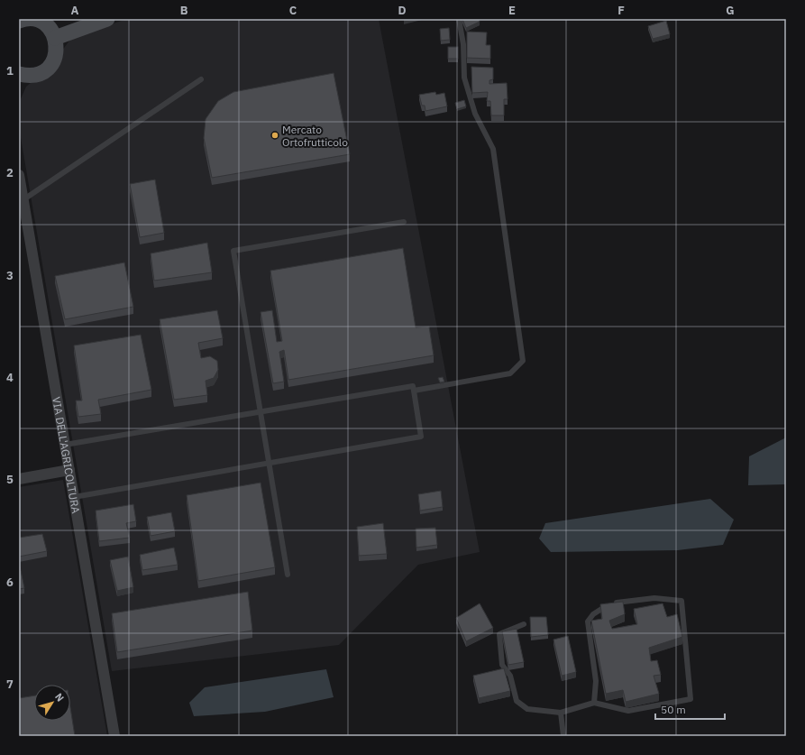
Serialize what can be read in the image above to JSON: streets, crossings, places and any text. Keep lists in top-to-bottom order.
{
  "streets": {
    "street": ["VIA DELL'AGRICOLTURA"]
  },
  "places": ["Mercato Ortofrutticolo"],
  "scale_bar": "50 m",
  "north": "top right",
  "grid": {
    "columns": [
      "A",
      "B",
      "C",
      "D",
      "E",
      "F",
      "G"
    ],
    "rows": [
      "1",
      "2",
      "3",
      "4",
      "5",
      "6",
      "7"
    ]
  }
}
